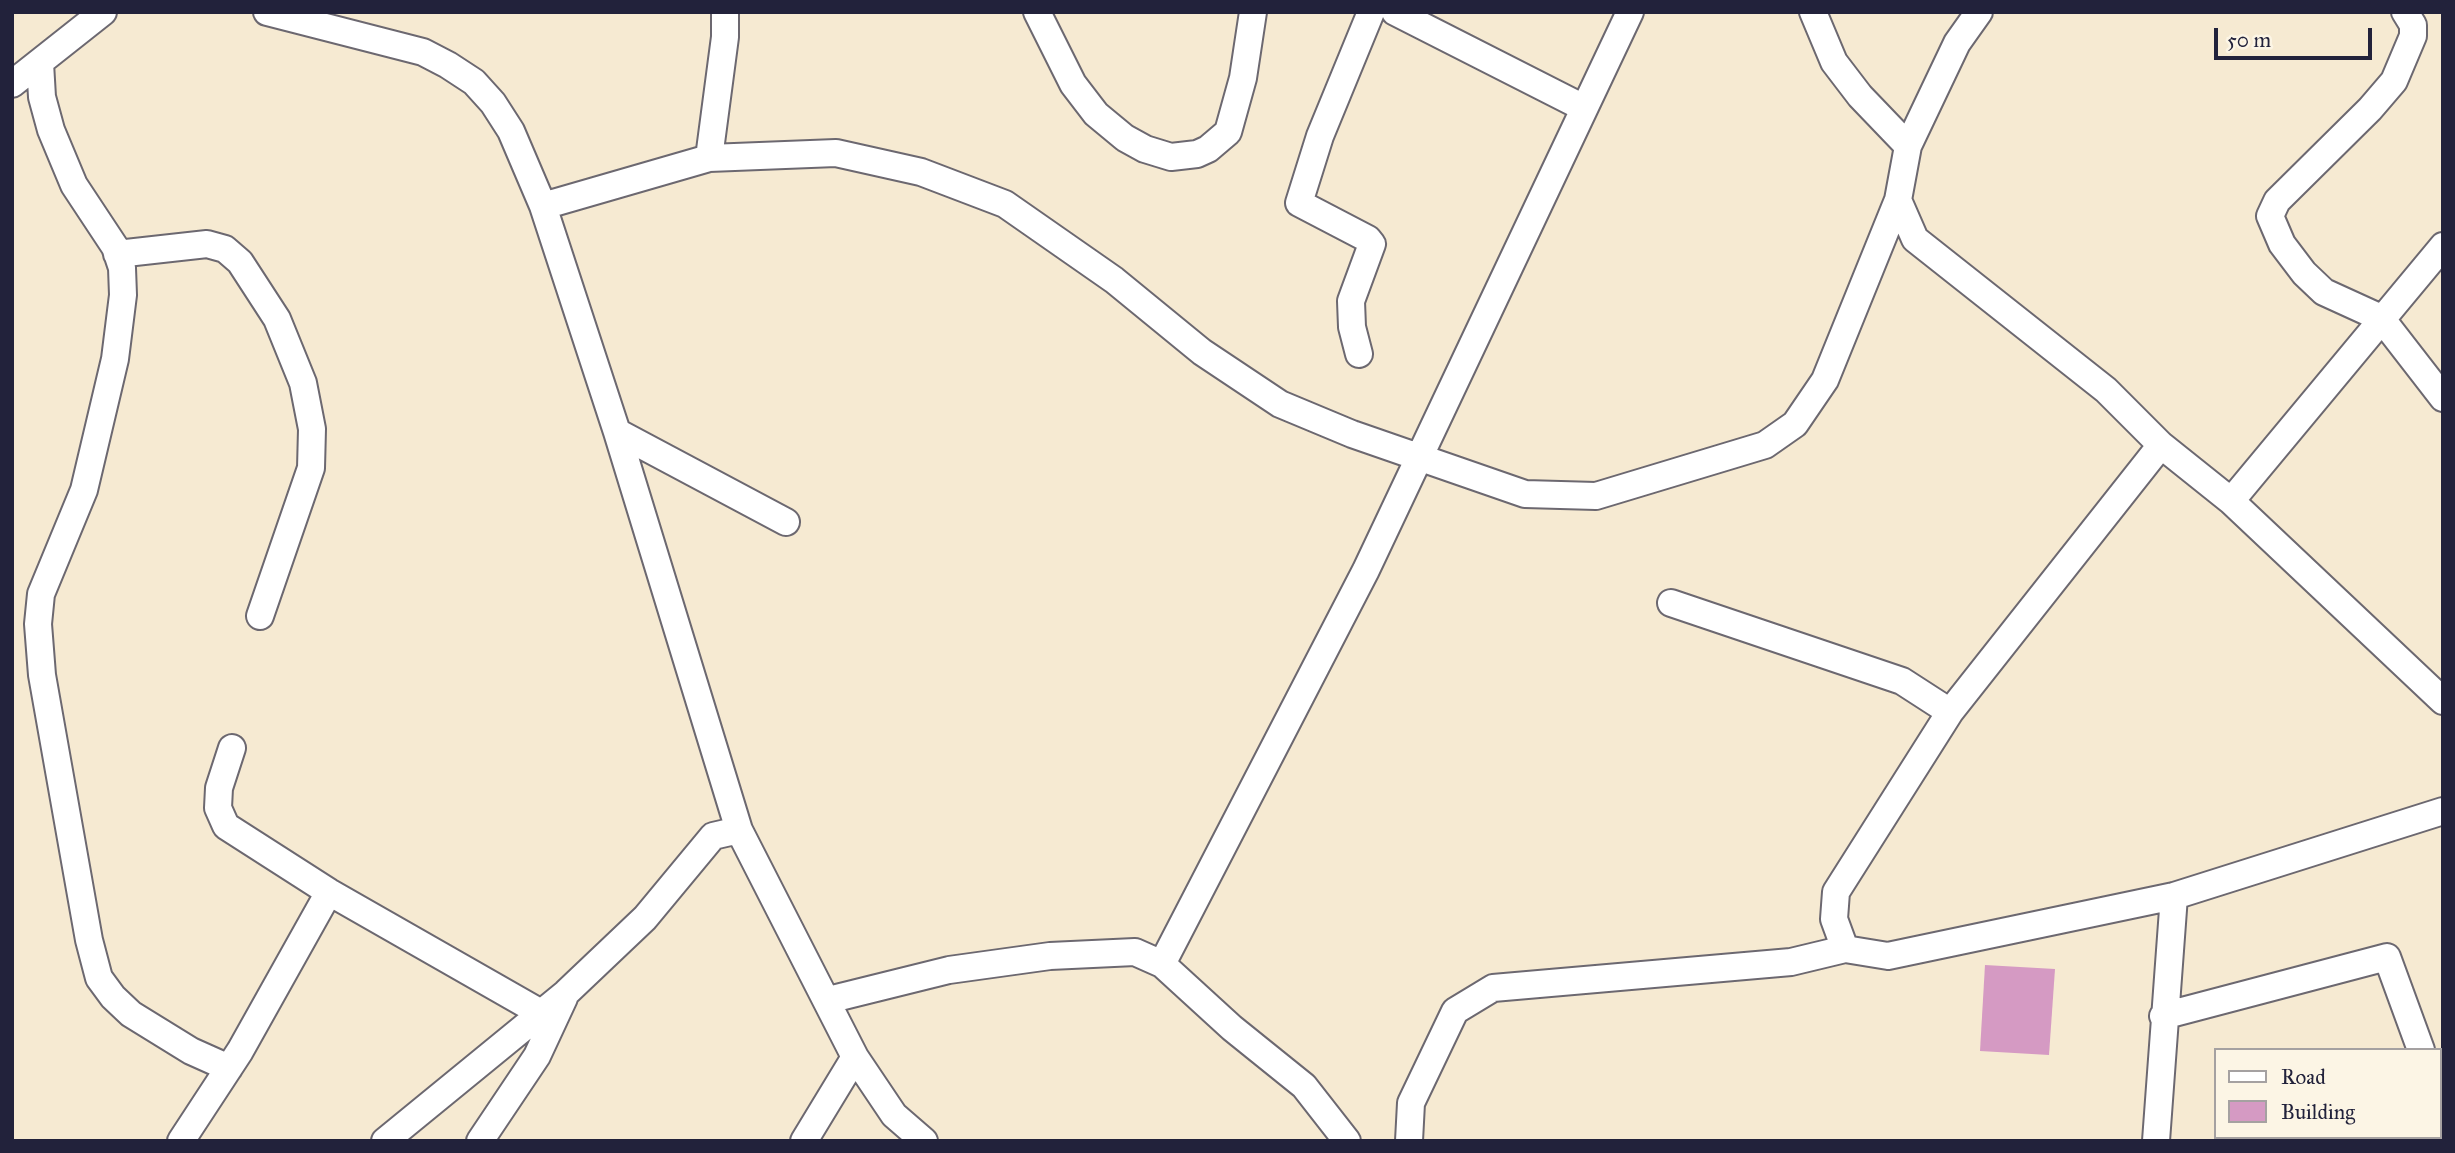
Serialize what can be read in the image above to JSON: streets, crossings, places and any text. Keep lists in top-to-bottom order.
{
  "legend": ["Road", "Building"],
  "scale_bar": "50 m"
}
